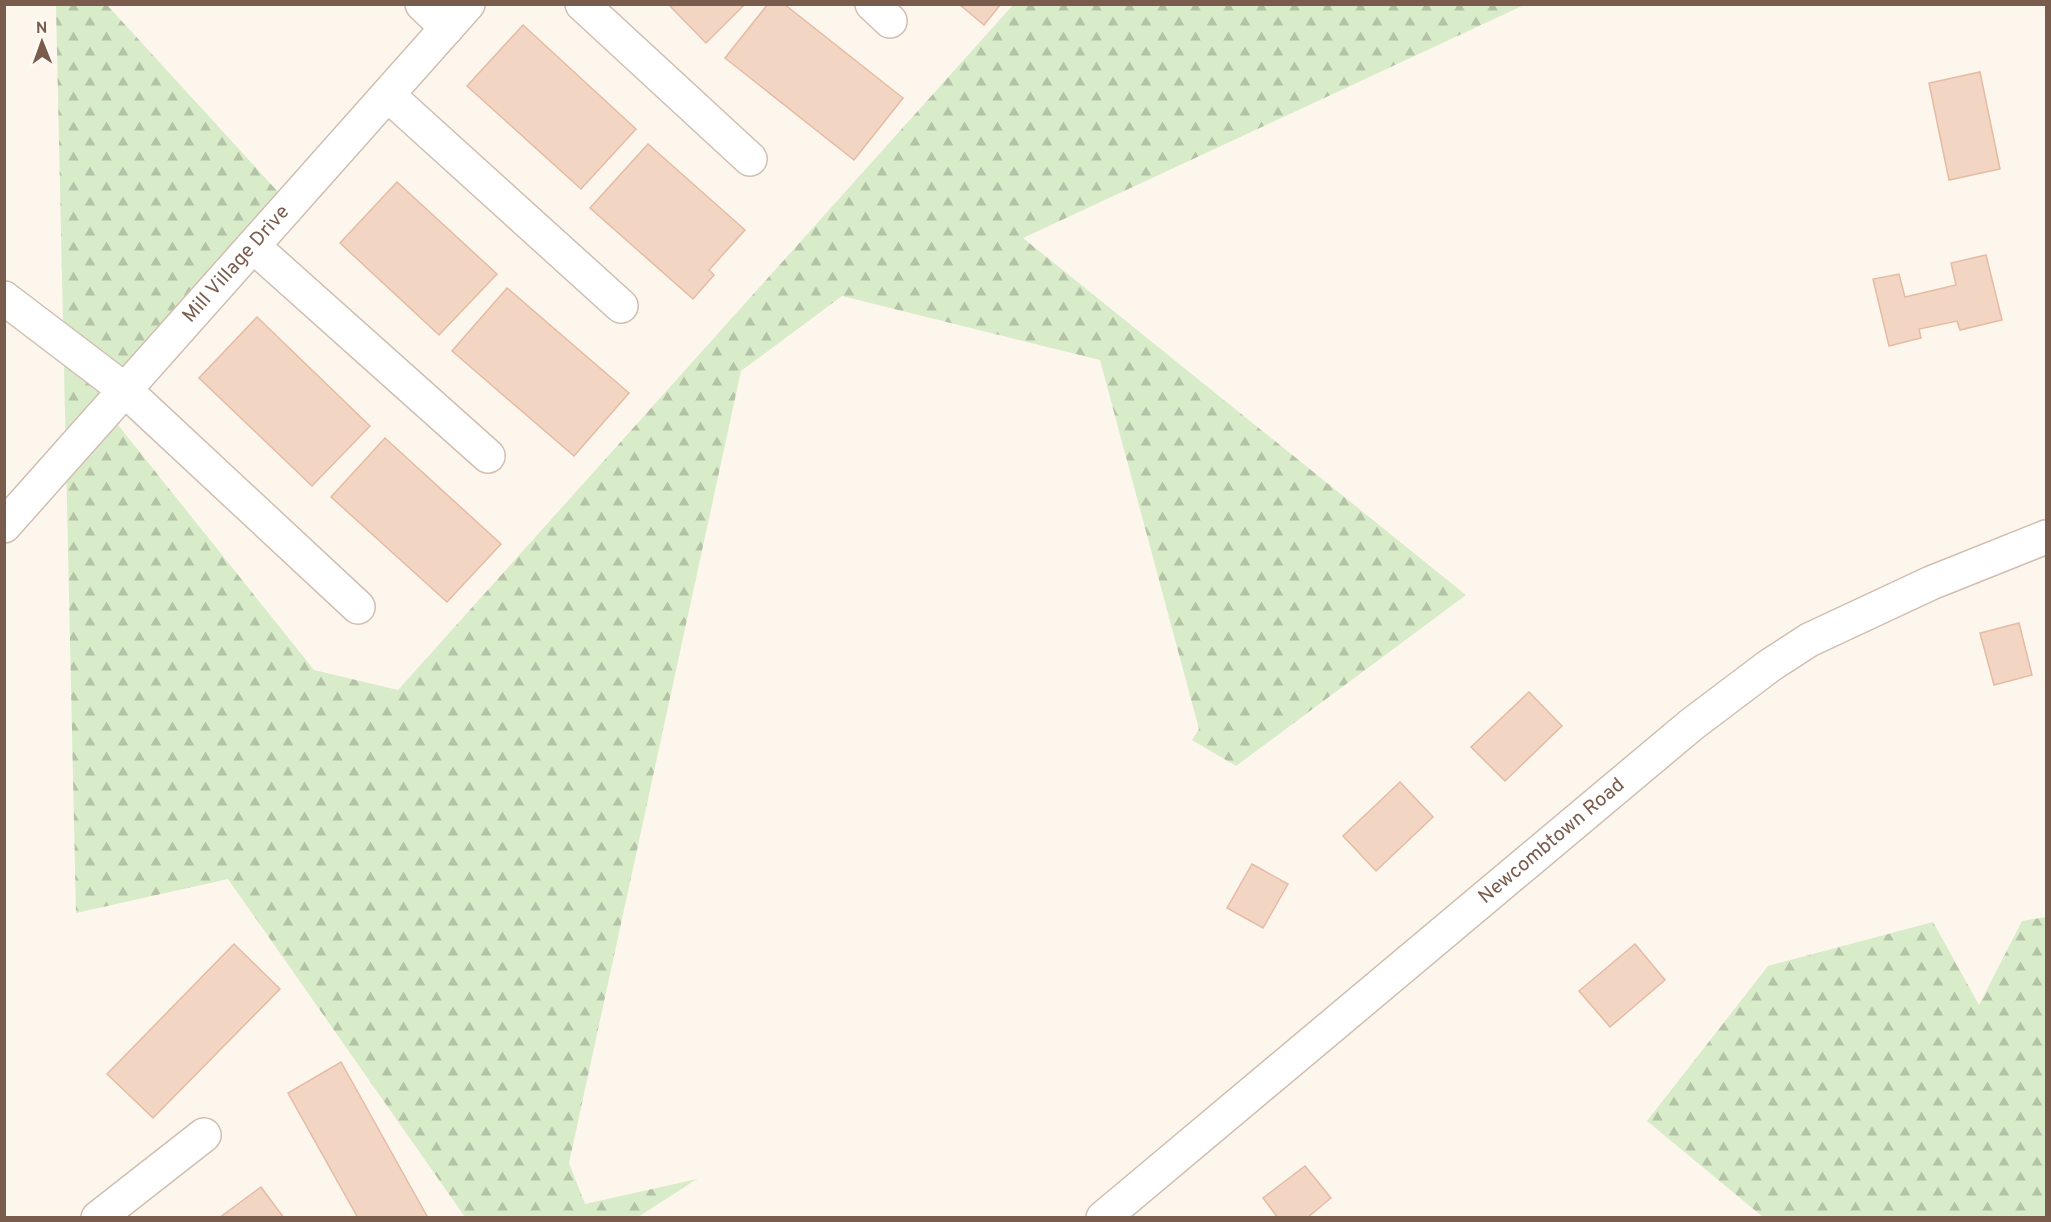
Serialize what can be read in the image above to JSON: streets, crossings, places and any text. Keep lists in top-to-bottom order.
{
  "streets": {
    "street": ["Mill Village Drive", "Newcombtown Road"]
  },
  "north": "top"
}
